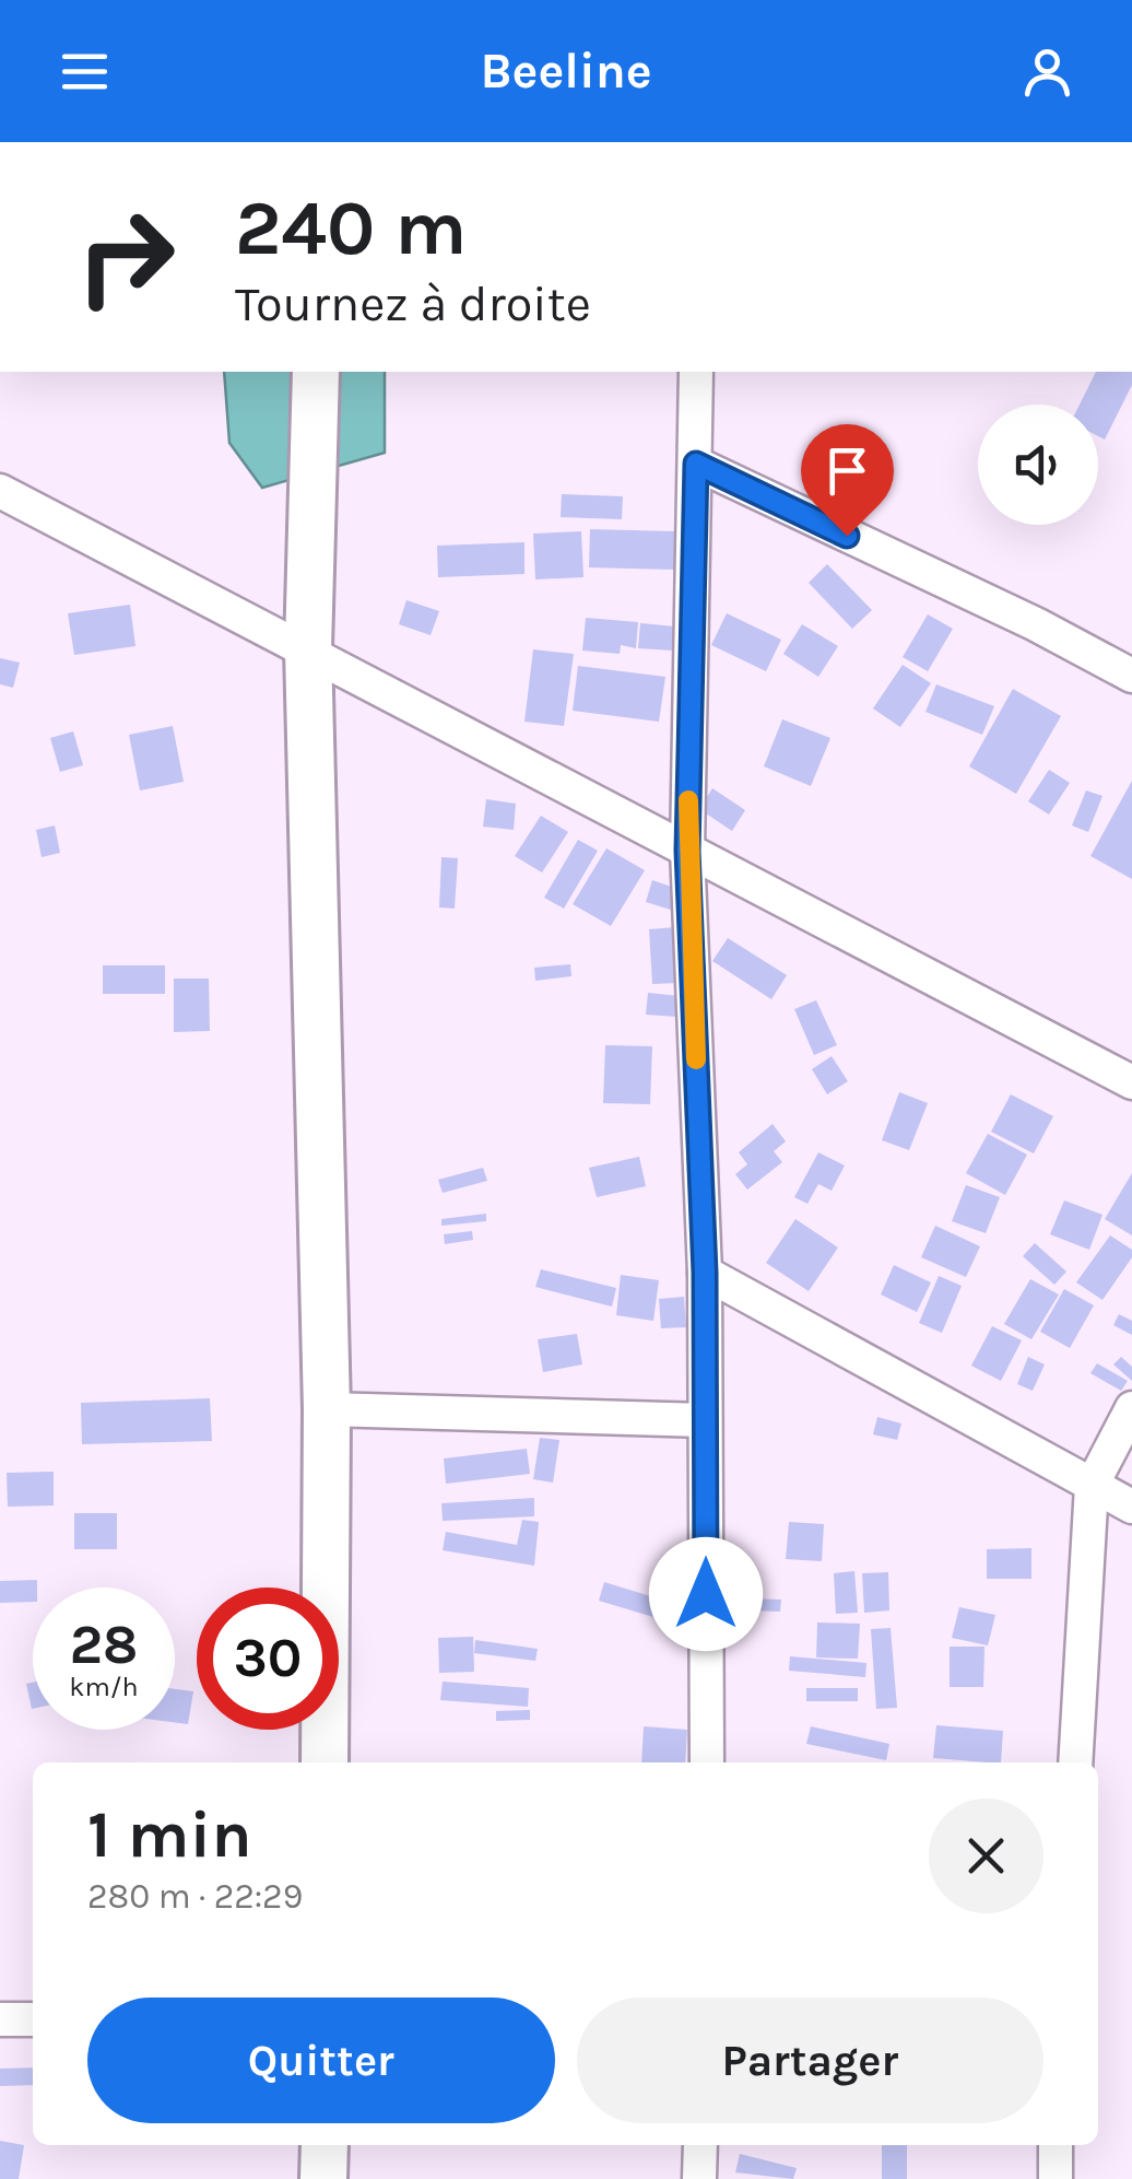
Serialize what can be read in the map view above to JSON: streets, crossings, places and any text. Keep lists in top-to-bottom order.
{
  "page": {
    "header": "Beeline",
    "turn": ["240 m", "Tournez à droite"],
    "speed": "28 km/h",
    "limit": "30",
    "heading": ["1 min", "280 m · 22:29"],
    "buttons": ["Quitter", "Partager"]
  }
}
